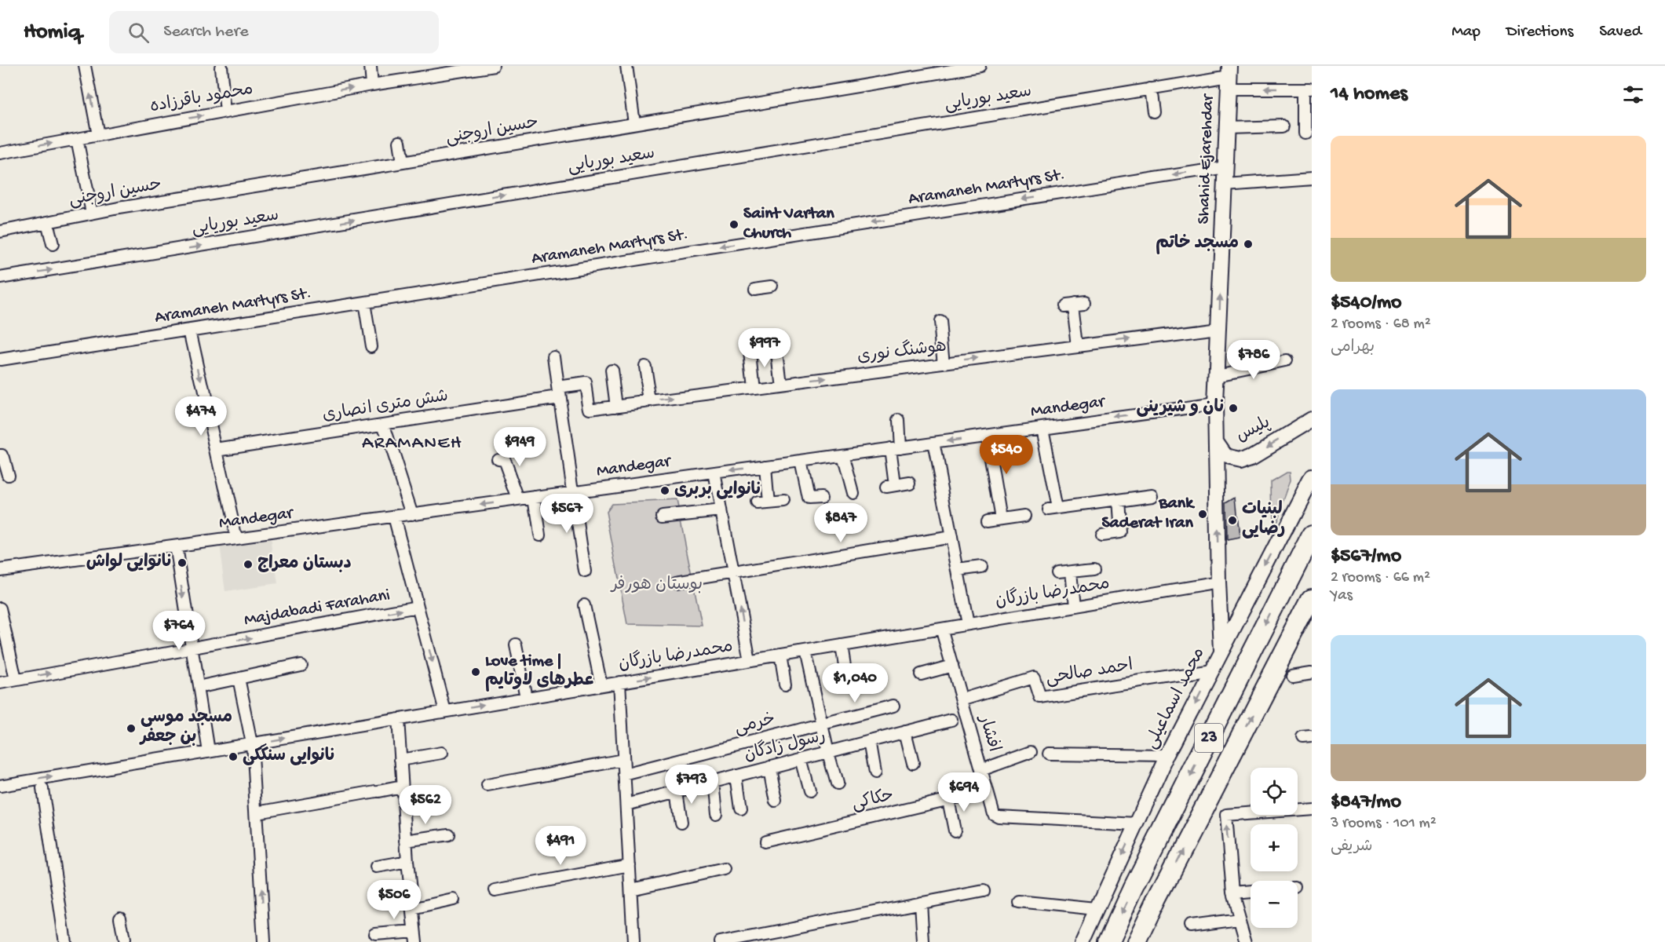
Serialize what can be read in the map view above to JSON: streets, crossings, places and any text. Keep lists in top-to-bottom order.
{
  "streets": {
    "highway": ["23"],
    "main road": ["Shahid Ejarehdar", "پلیس", "محمد اسماعیلی"],
    "street": [
      "محمود باقرزاده",
      "سعید بوریایی",
      "حسین اروجنی",
      "Aramaneh Martyrs St.",
      "هوشنگ نوری",
      "شش متری انصاری",
      "Mandegar",
      "محمدرضا بازرگان",
      "Majdabadi Farahani",
      "احمد صالحی",
      "خرمی",
      "افشار",
      "رسول زادگان",
      "حکاکی"
    ]
  },
  "crossings": [
    ["سعید بوریایی", "Shahid Ejarehdar"],
    ["Shahid Ejarehdar", "Aramaneh Martyrs St."],
    ["Shahid Ejarehdar", "هوشنگ نوری"],
    ["Shahid Ejarehdar", "Mandegar"],
    ["Shahid Ejarehdar", "پلیس"],
    ["Shahid Ejarehdar", "محمدرضا بازرگان"],
    ["Shahid Ejarehdar", "محمد اسماعیلی"],
    ["هوشنگ نوری", "شش متری انصاری"],
    ["احمد صالحی", "محمد اسماعیلی"],
    ["احمد صالحی", "افشار"],
    ["محمد اسماعیلی", "افشار"],
    ["افشار", "حکاکی"]
  ],
  "one_way": [
    "محمود باقرزاده",
    "سعید بوریایی",
    "Shahid Ejarehdar",
    "Aramaneh Martyrs St.",
    "هوشنگ نوری",
    "پلیس",
    "Majdabadi Farahani",
    "محمد اسماعیلی"
  ],
  "districts": ["ARAMANEH"],
  "parks": ["بوستان هورفر"],
  "places": [
    "Saint Vartan Church",
    "مسجد خاتم",
    "نان و شیرینی",
    "نانوایی بربری",
    "Bank Saderat Iran",
    "لبنیات رضایی",
    "نانوایی لواش",
    "دبستان معراج",
    "Love time | عطرهای لاوتایم",
    "مسجد موسی بن جعفر",
    "نانوایی سنگکی"
  ],
  "page": {
    "header": "Homiq",
    "search": "Search here",
    "nav": ["Map", "Directions", "Saved"],
    "heading": "14 homes",
    "list": [
      {
        "name": "$540/mo",
        "note": "2 rooms · 68 m² · بهرامی"
      },
      {
        "name": "$567/mo",
        "note": "2 rooms · 66 m² · Yas"
      },
      {
        "name": "$847/mo",
        "note": "3 rooms · 101 m² · شریفی"
      }
    ],
    "price": [
      "$997",
      "$786",
      "$474",
      "$949",
      "$540",
      "$567",
      "$847",
      "$764",
      "$1,040",
      "$793",
      "$694",
      "$562",
      "$491",
      "$506"
    ],
    "map_buttons": ["+", "−"]
  }
}
